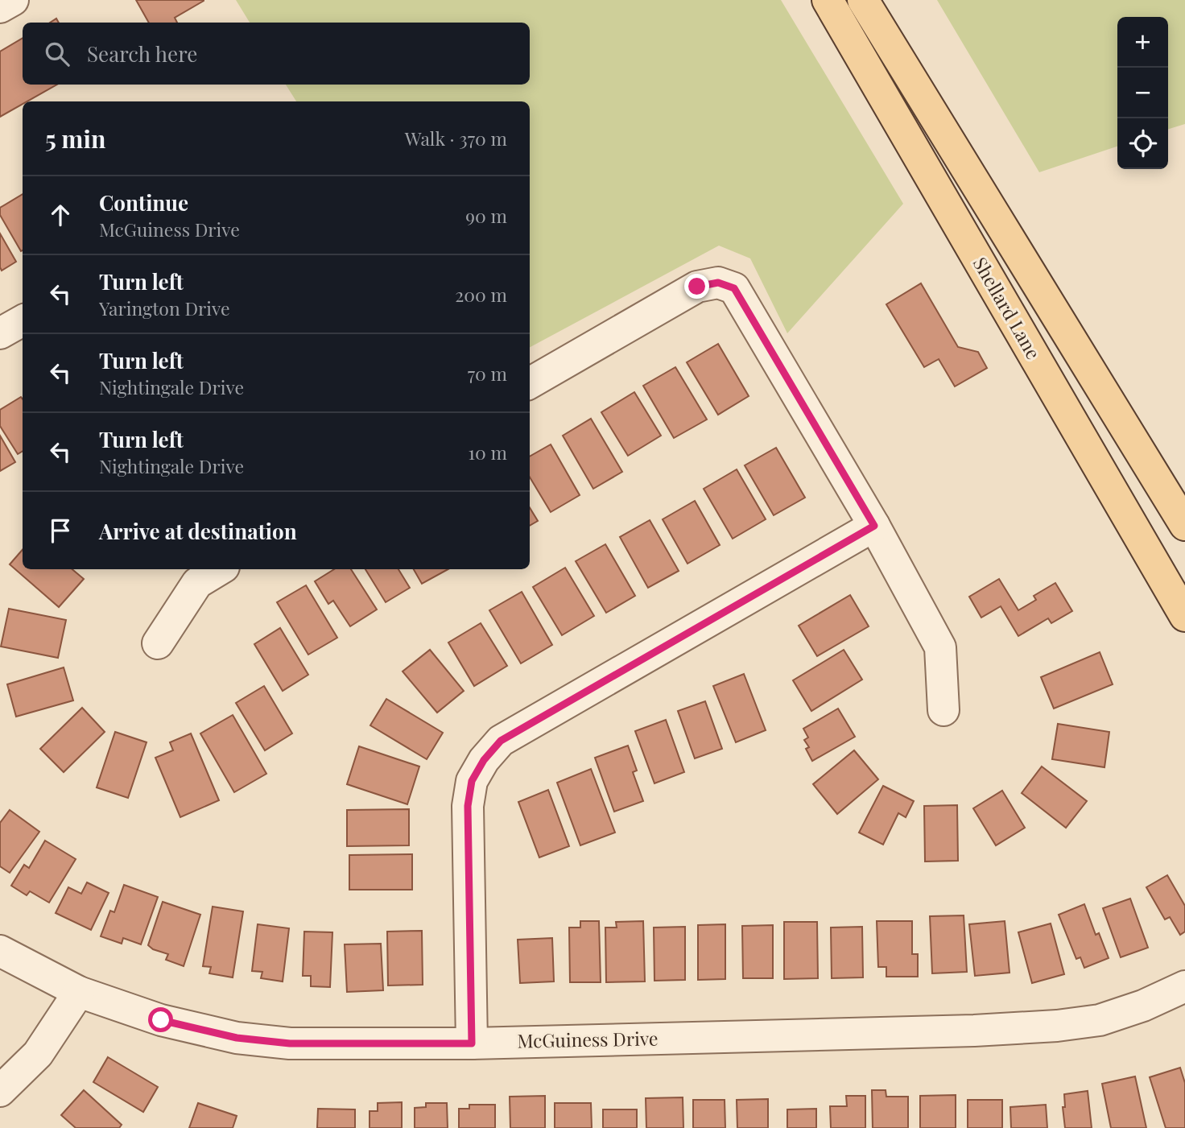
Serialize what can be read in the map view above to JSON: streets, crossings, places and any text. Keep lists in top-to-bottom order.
{
  "streets": {
    "main road": ["Shellard Lane"],
    "street": ["McGuiness Drive"]
  },
  "page": {
    "map_buttons": ["+", "−"],
    "search": "Search here",
    "heading": ["5 min", "Walk · 370 m"],
    "list": [
      ["Continue", "McGuiness Drive", "90 m"],
      ["Turn left", "Yarington Drive", "200 m"],
      ["Turn left", "Nightingale Drive", "70 m"],
      ["Turn left", "Nightingale Drive", "10 m"],
      "Arrive at destination"
    ]
  }
}
